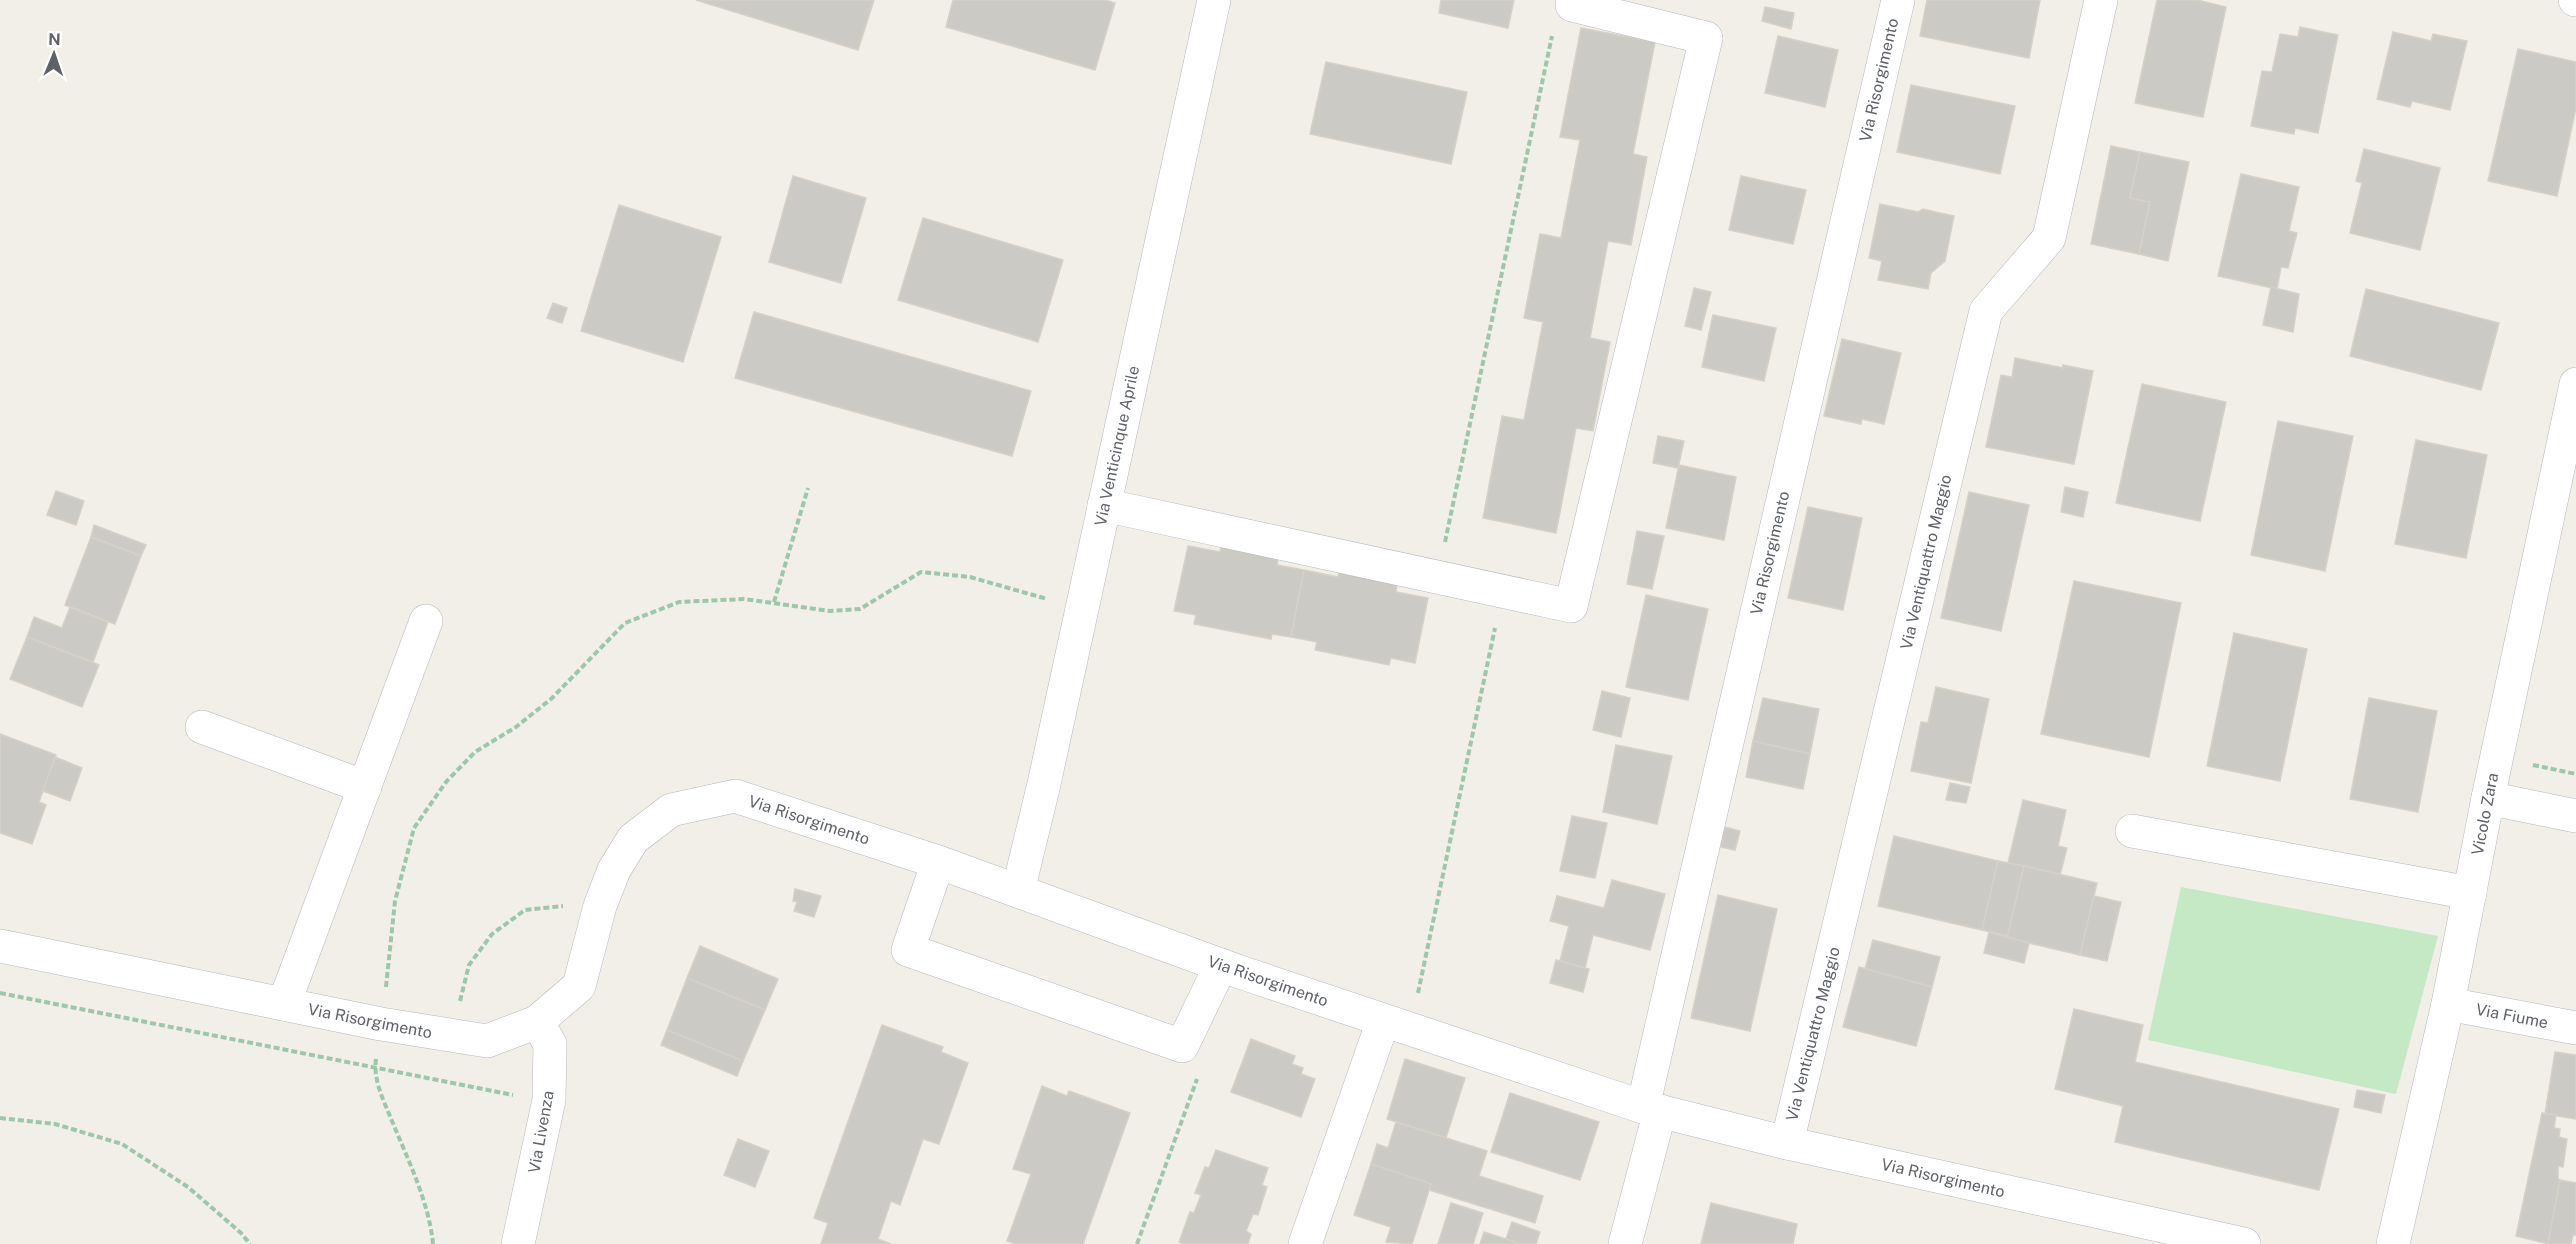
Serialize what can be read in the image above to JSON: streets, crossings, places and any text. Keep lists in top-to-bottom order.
{
  "streets": {
    "street": [
      "Via Risorgimento",
      "Via Venticinque Aprile",
      "Via Ventiquattro Maggio",
      "Vicolo Zara",
      "Via Fiume",
      "Via Livenza"
    ]
  },
  "crossings": [
    ["Via Risorgimento", "Via Venticinque Aprile"],
    ["Via Risorgimento", "Via Ventiquattro Maggio"],
    ["Via Risorgimento", "Via Livenza"],
    ["Vicolo Zara", "Via Fiume"]
  ],
  "north": "top"
}
